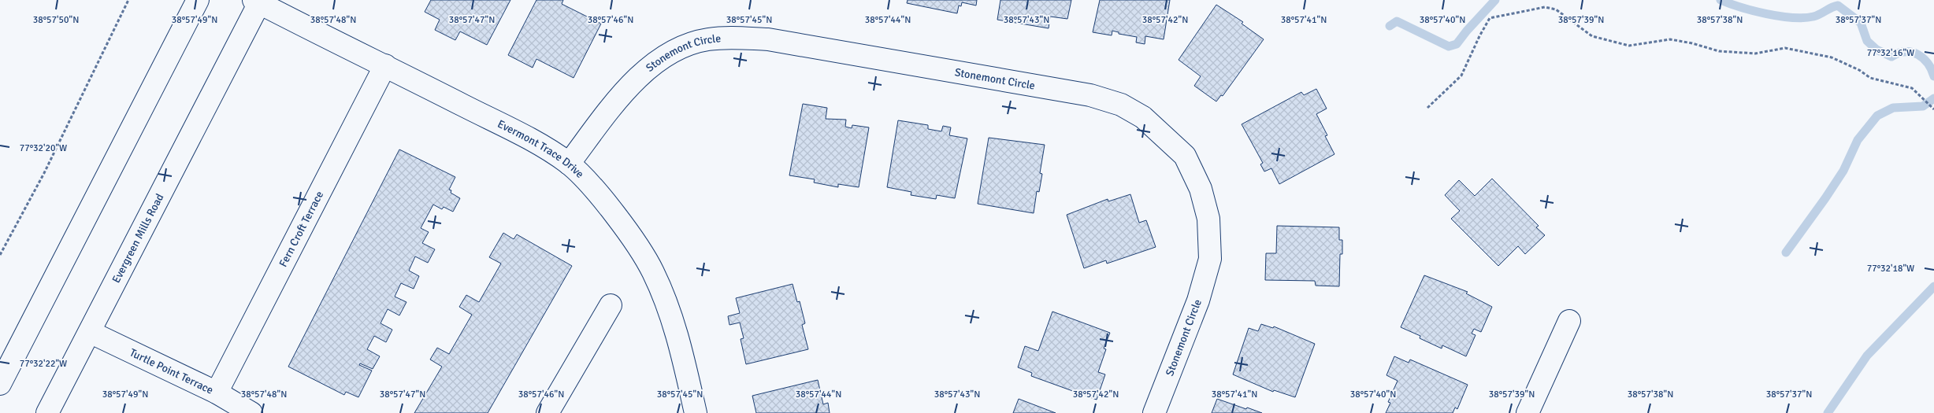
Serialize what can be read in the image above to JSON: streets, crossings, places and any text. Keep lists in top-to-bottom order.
{
  "streets": {
    "street": [
      "Stonemont Circle",
      "Evermont Trace Drive",
      "Fern Croft Terrace",
      "Evergreen Mills Road",
      "Turtle Point Terrace"
    ]
  },
  "crossings": [
    ["Stonemont Circle", "Evermont Trace Drive"],
    ["Evermont Trace Drive", "Fern Croft Terrace"],
    ["Evermont Trace Drive", "Evergreen Mills Road"],
    ["Fern Croft Terrace", "Turtle Point Terrace"],
    ["Evergreen Mills Road", "Turtle Point Terrace"]
  ],
  "coordinates": [
    "38°57'50\"N",
    "38°57'49\"N",
    "38°57'48\"N",
    "38°57'47\"N",
    "38°57'46\"N",
    "38°57'45\"N",
    "38°57'44\"N",
    "38°57'43\"N",
    "38°57'42\"N",
    "38°57'41\"N",
    "38°57'40\"N",
    "38°57'39\"N",
    "38°57'38\"N",
    "38°57'37\"N",
    "77°32'16\"W",
    "77°32'20\"W",
    "77°32'18\"W",
    "77°32'22\"W"
  ]
}
